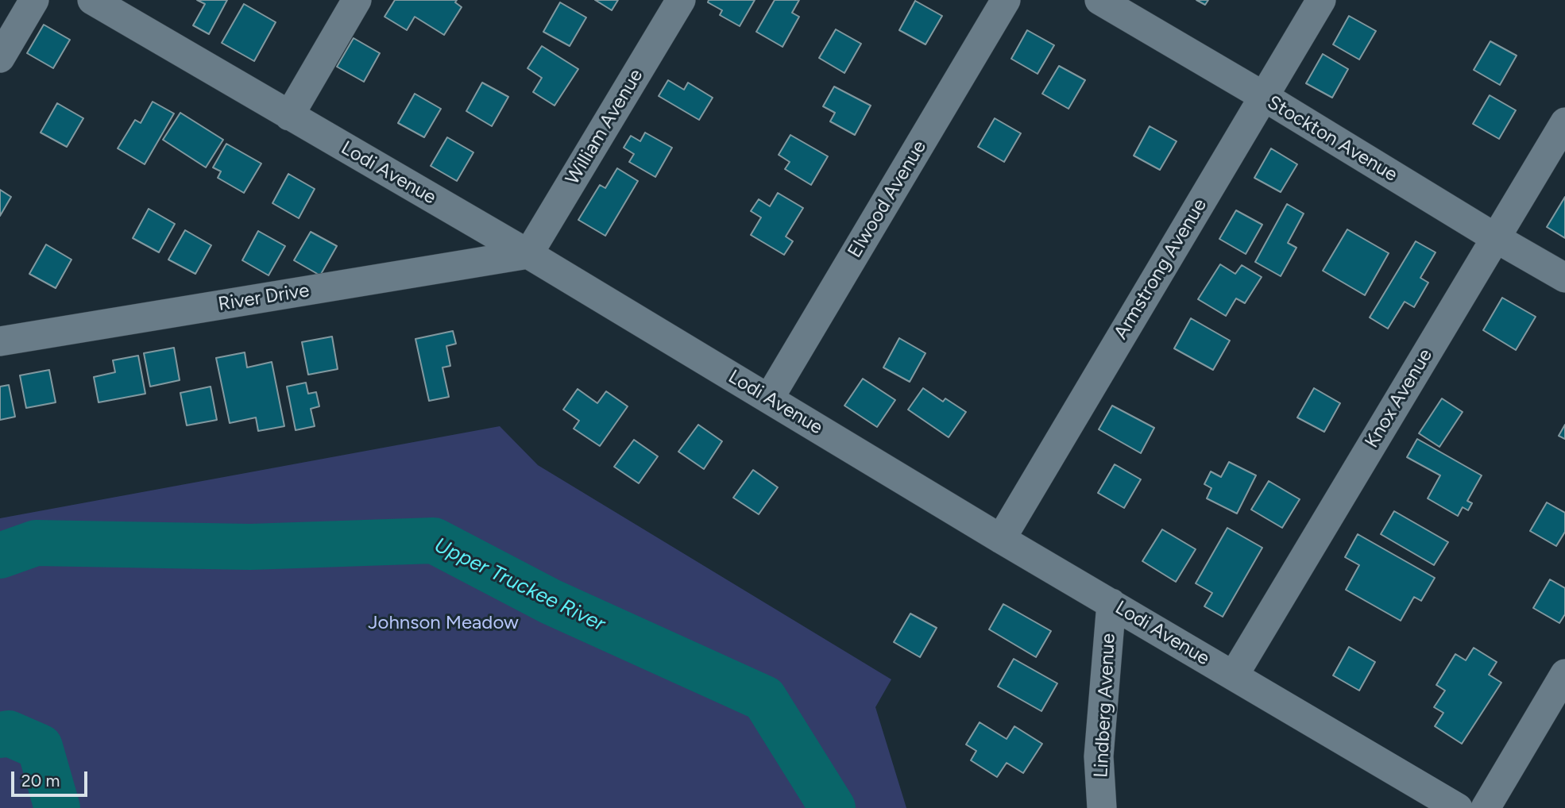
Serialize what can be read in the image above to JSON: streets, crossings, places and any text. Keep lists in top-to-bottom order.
{
  "streets": {
    "street": [
      "William Avenue",
      "Stockton Avenue",
      "Lodi Avenue",
      "Elwood Avenue",
      "Armstrong Avenue",
      "River Drive",
      "Knox Avenue",
      "Lindberg Avenue"
    ]
  },
  "crossings": [
    ["William Avenue", "Lodi Avenue"],
    ["William Avenue", "River Drive"],
    ["Stockton Avenue", "Armstrong Avenue"],
    ["Stockton Avenue", "Knox Avenue"],
    ["Lodi Avenue", "Elwood Avenue"],
    ["Lodi Avenue", "Armstrong Avenue"],
    ["Lodi Avenue", "River Drive"],
    ["Lodi Avenue", "Knox Avenue"],
    ["Lodi Avenue", "Lindberg Avenue"]
  ],
  "water": ["Upper Truckee River"],
  "parks": ["Johnson Meadow"],
  "scale_bar": "20 m"
}
